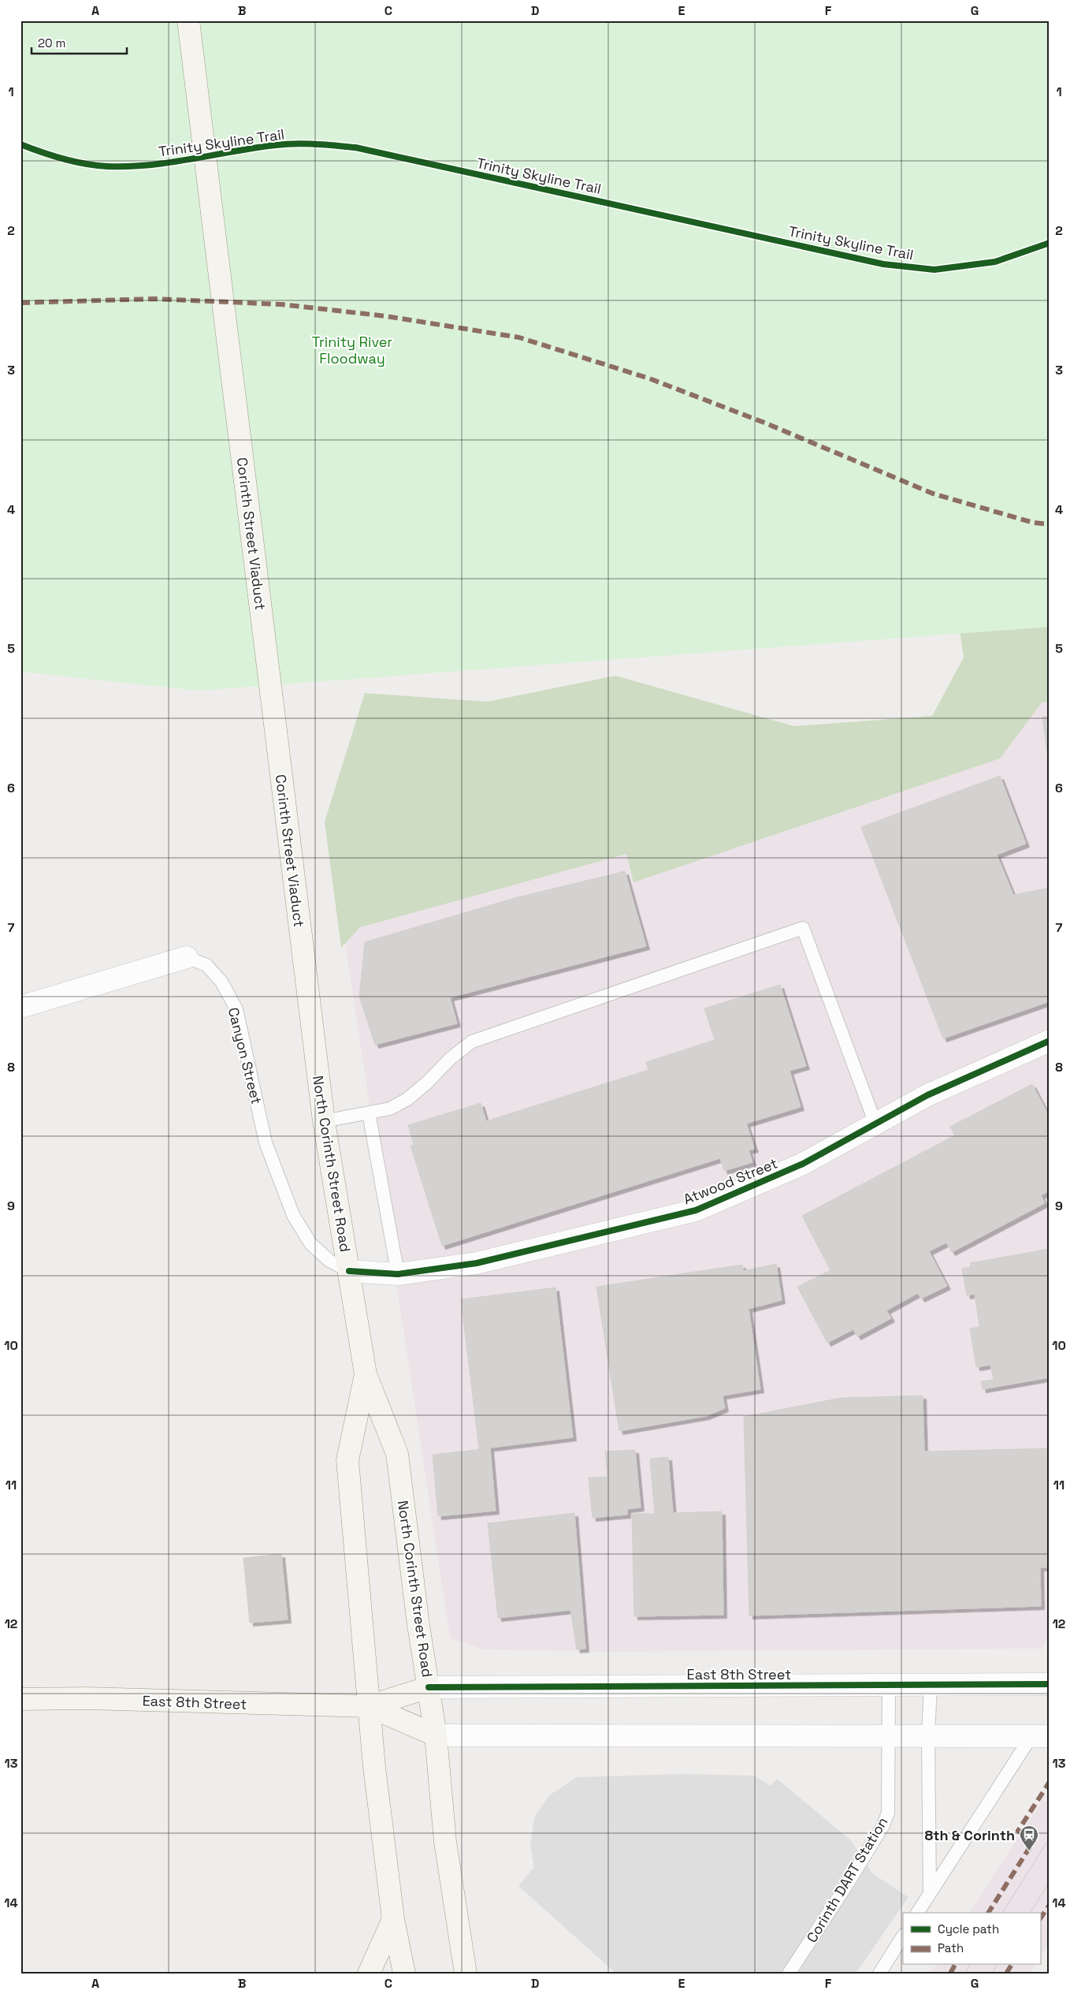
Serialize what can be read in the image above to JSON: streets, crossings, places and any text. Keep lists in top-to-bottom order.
{
  "streets": {
    "main road": ["Corinth Street Viaduct", "North Corinth Street Road", "East 8th Street"],
    "street": ["Canyon Street", "Atwood Street"],
    "lane": ["Corinth DART Station"],
    "cycle path": ["Trinity Skyline Trail"]
  },
  "crossings": [
    ["Corinth Street Viaduct", "North Corinth Street Road"],
    ["Canyon Street", "North Corinth Street Road"],
    ["Canyon Street", "Atwood Street"],
    ["North Corinth Street Road", "Atwood Street"],
    ["North Corinth Street Road", "East 8th Street"],
    ["East 8th Street", "Corinth DART Station"]
  ],
  "parks": ["Trinity River Floodway"],
  "places": {
    "station": ["8th & Corinth"]
  },
  "legend": ["Cycle path", "Path"],
  "scale_bar": "20 m",
  "grid": {
    "columns": [
      "A",
      "B",
      "C",
      "D",
      "E",
      "F",
      "G"
    ],
    "rows": [
      "1",
      "2",
      "3",
      "4",
      "5",
      "6",
      "7",
      "8",
      "9",
      "10",
      "11",
      "12",
      "13",
      "14"
    ]
  }
}
